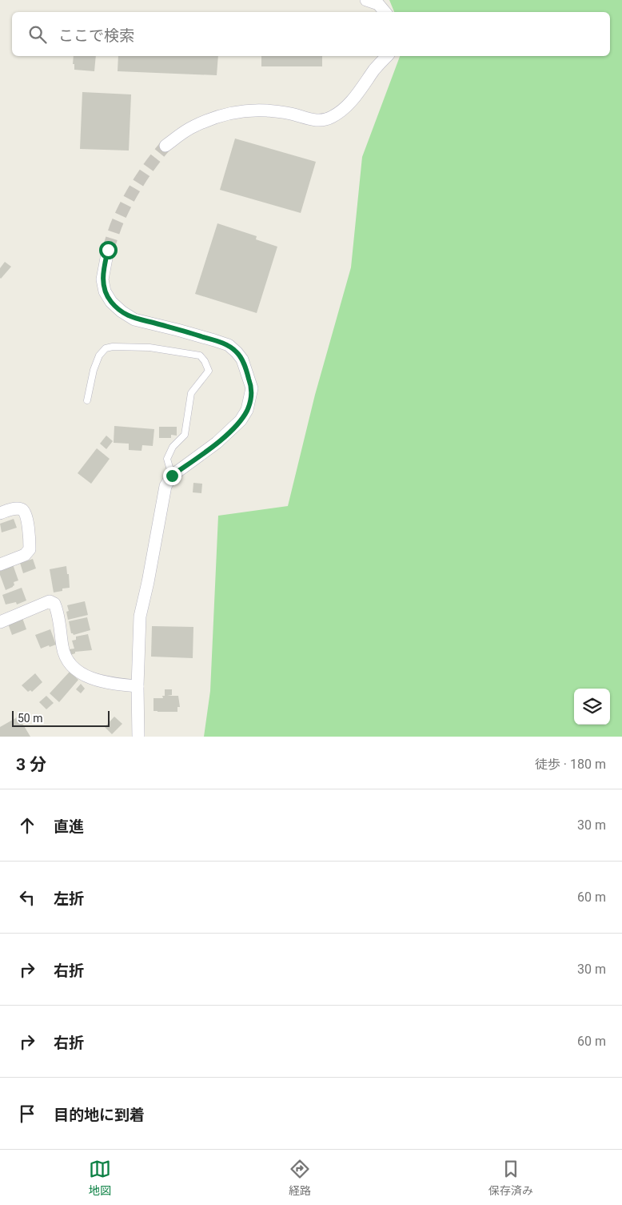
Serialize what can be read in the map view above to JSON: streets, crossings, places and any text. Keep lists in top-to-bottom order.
{
  "scale_bar": "50 m",
  "page": {
    "search": "ここで検索",
    "scale": "50 m",
    "heading": ["3 分", "徒歩 · 180 m"],
    "list": [
      ["直進", "30 m"],
      ["左折", "60 m"],
      ["右折", "30 m"],
      ["右折", "60 m"],
      "目的地に到着"
    ],
    "nav": ["地図", "経路", "保存済み"]
  }
}
